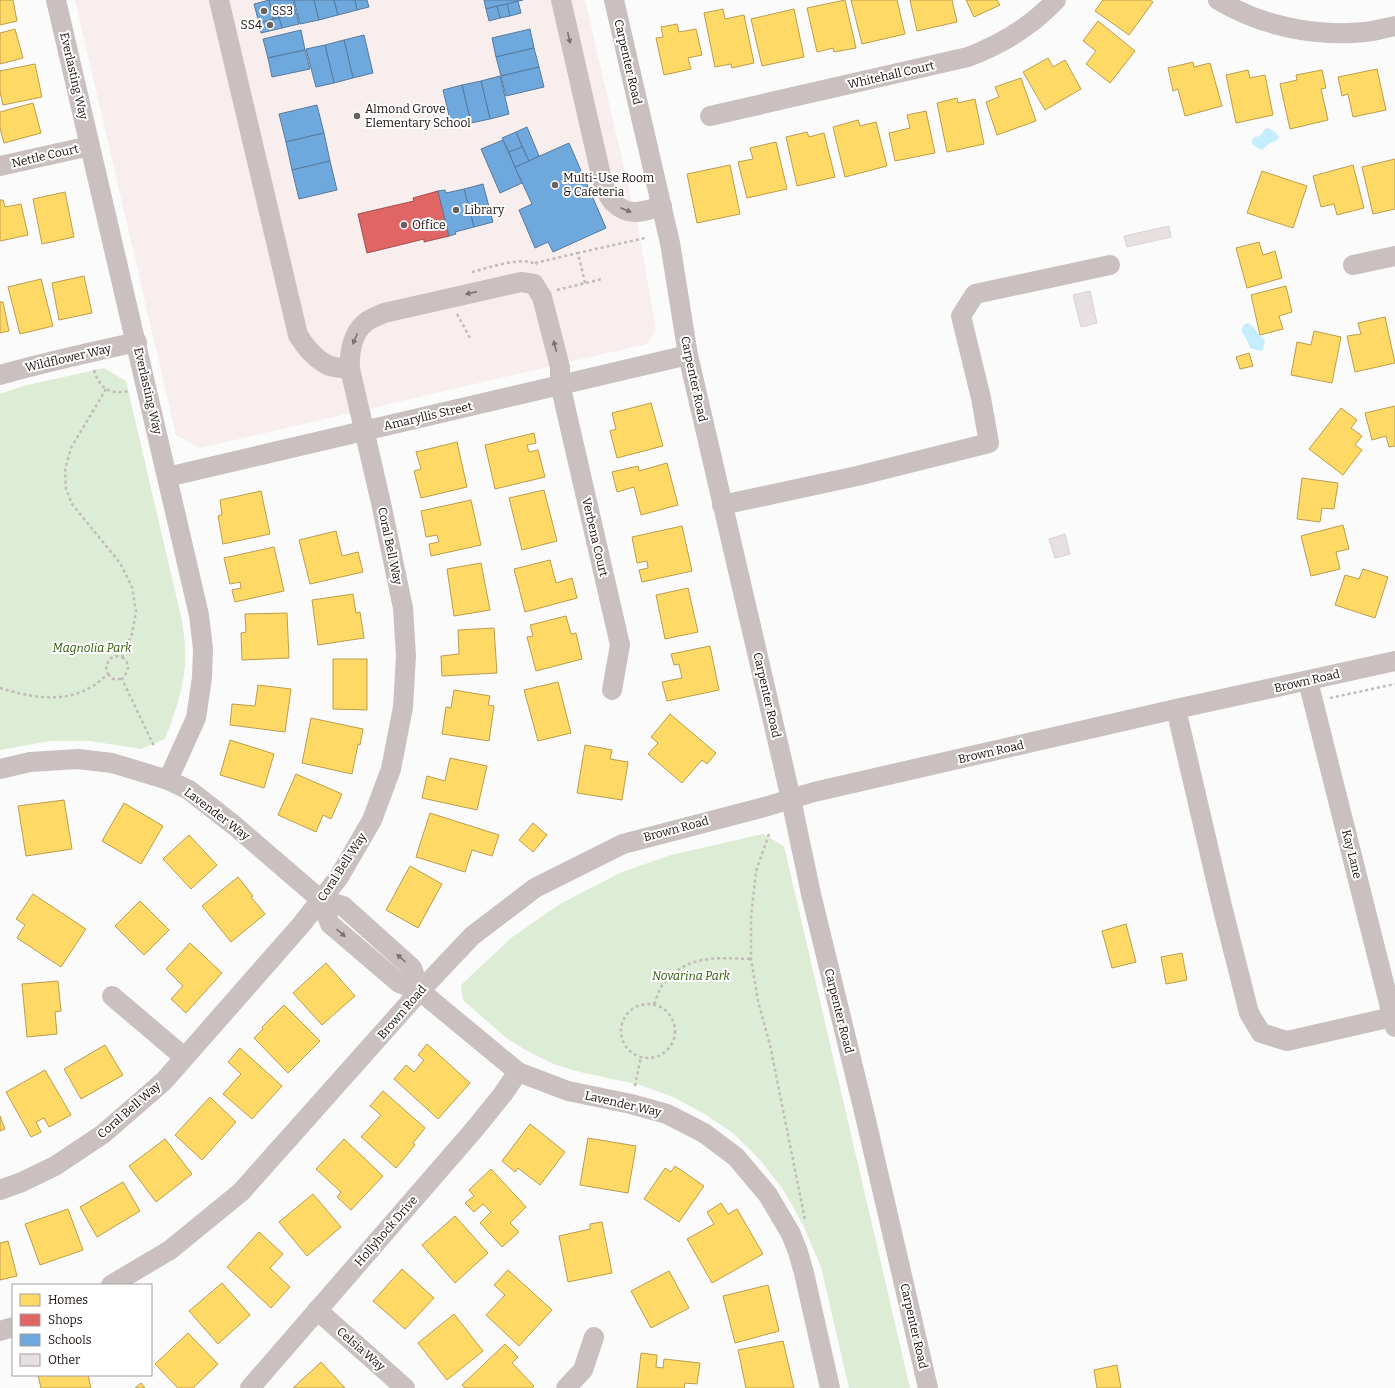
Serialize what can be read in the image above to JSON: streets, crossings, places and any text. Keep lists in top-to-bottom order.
{
  "streets": {
    "street": [
      "Carpenter Road",
      "Whitehall Court",
      "Everlasting Way",
      "Nettle Court",
      "Wildflower Way",
      "Amaryllis Street",
      "Verbena Court",
      "Coral Bell Way",
      "Brown Road",
      "Lavender Way",
      "Kay Lane",
      "Hollyhock Drive",
      "Celsia Way"
    ]
  },
  "crossings": [
    ["Carpenter Road", "Amaryllis Street"],
    ["Carpenter Road", "Brown Road"],
    ["Everlasting Way", "Nettle Court"],
    ["Everlasting Way", "Wildflower Way"],
    ["Everlasting Way", "Amaryllis Street"],
    ["Everlasting Way", "Lavender Way"],
    ["Amaryllis Street", "Verbena Court"],
    ["Amaryllis Street", "Coral Bell Way"],
    ["Verbena Court", "Coral Bell Way"],
    ["Coral Bell Way", "Lavender Way"],
    ["Brown Road", "Lavender Way"],
    ["Brown Road", "Kay Lane"],
    ["Lavender Way", "Hollyhock Drive"],
    ["Hollyhock Drive", "Celsia Way"]
  ],
  "parks": ["Magnolia Park", "Novarina Park"],
  "places": [
    "SS3",
    "SS4",
    "Almond Grove Elementary School",
    "Multi-Use Room & Cafeteria",
    "Library",
    "Office"
  ],
  "legend": [
    "Homes",
    "Shops",
    "Schools",
    "Other"
  ]
}
